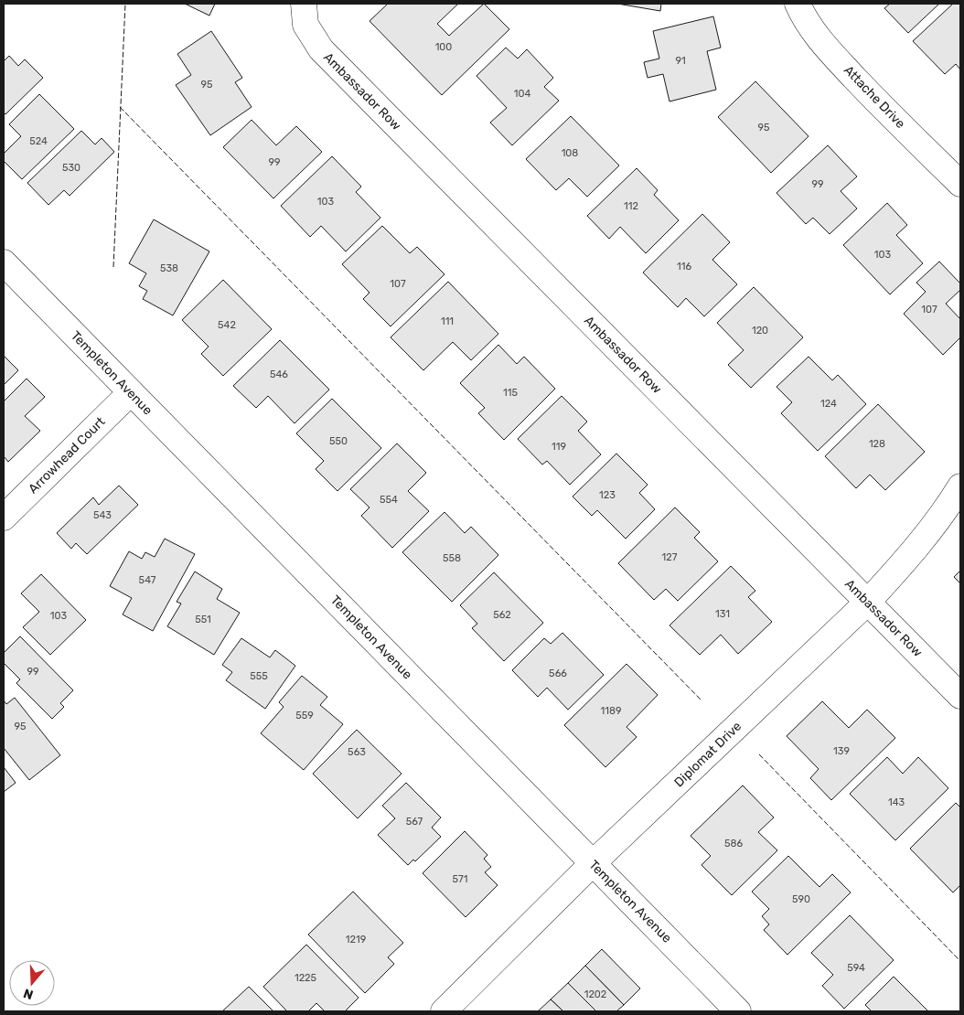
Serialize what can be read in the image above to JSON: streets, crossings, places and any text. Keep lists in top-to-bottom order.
{
  "streets": {
    "street": [
      "Ambassador Row",
      "Attache Drive",
      "Templeton Avenue",
      "Arrowhead Court",
      "Diplomat Drive"
    ]
  },
  "crossings": [
    ["Ambassador Row", "Diplomat Drive"],
    ["Templeton Avenue", "Arrowhead Court"],
    ["Templeton Avenue", "Diplomat Drive"]
  ],
  "house_numbers": [
    "100",
    "91",
    "95",
    "104",
    "95",
    "524",
    "108",
    "99",
    "530",
    "99",
    "103",
    "112",
    "103",
    "116",
    "538",
    "107",
    "107",
    "111",
    "542",
    "120",
    "546",
    "115",
    "124",
    "550",
    "128",
    "119",
    "123",
    "554",
    "543",
    "127",
    "558",
    "547",
    "131",
    "562",
    "103",
    "551",
    "99",
    "566",
    "555",
    "1189",
    "559",
    "95",
    "139",
    "563",
    "143",
    "567",
    "586",
    "571",
    "590",
    "1219",
    "594",
    "1225",
    "1202"
  ],
  "north": "bottom"
}
